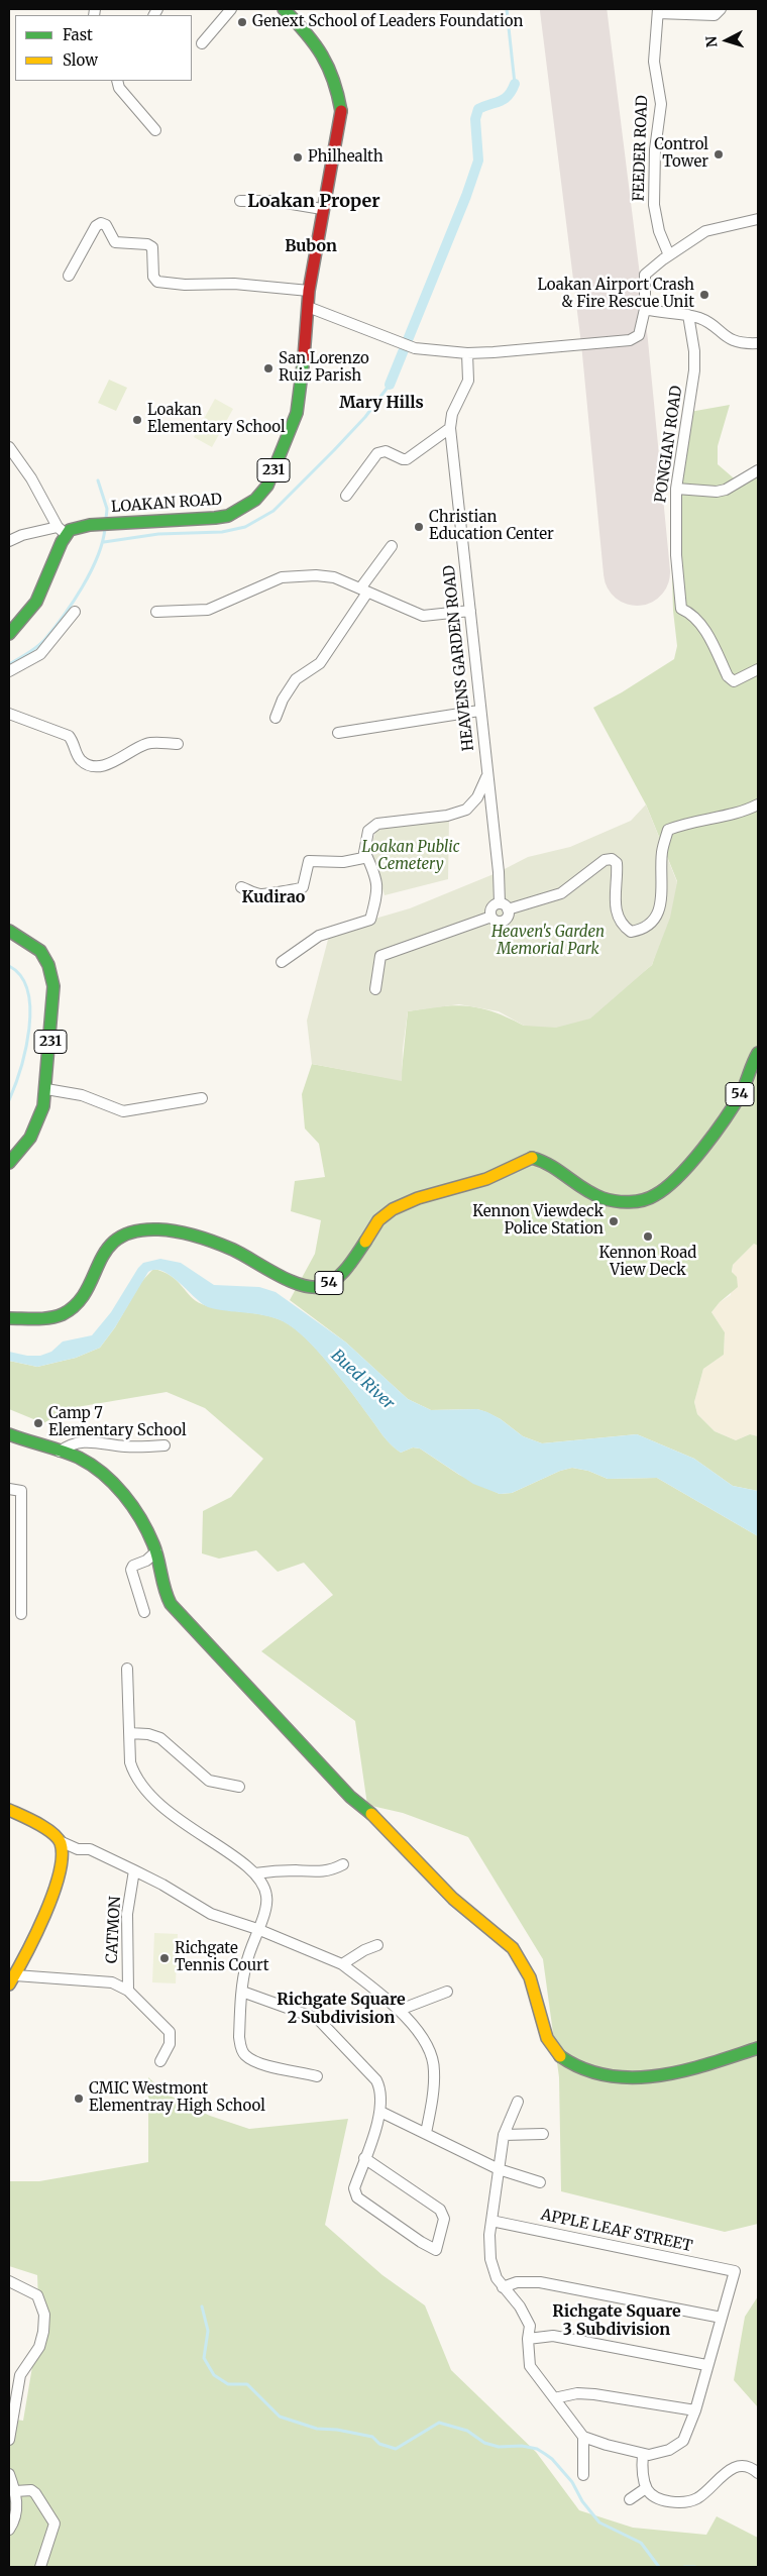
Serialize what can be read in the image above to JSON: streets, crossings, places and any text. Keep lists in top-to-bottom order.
{
  "streets": {
    "main road": ["231", "LOAKAN ROAD", "54"],
    "street": [
      "FEEDER ROAD",
      "PONGIAN ROAD",
      "HEAVENS GARDEN ROAD",
      "CATMON",
      "APPLE LEAF STREET"
    ]
  },
  "districts": [
    "Loakan Proper",
    "Bubon",
    "Mary Hills",
    "Kudirao",
    "Richgate Square 2 Subdivision",
    "Richgate Square 3 Subdivision"
  ],
  "water": ["Bued River"],
  "parks": ["Loakan Public Cemetery", "Heaven's Garden Memorial Park"],
  "places": [
    "Genext School of Leaders Foundation",
    "Control Tower",
    "Philhealth",
    "Loakan Airport Crash & Fire Rescue Unit",
    "San Lorenzo Ruiz Parish",
    "Loakan Elementary School",
    "Christian Education Center",
    "Kennon Viewdeck Police Station",
    "Kennon Road View Deck",
    "Camp 7 Elementary School",
    "Richgate Tennis Court",
    "CMIC Westmont Elementray High School"
  ],
  "legend": ["Fast", "Slow"],
  "north": "left"
}
